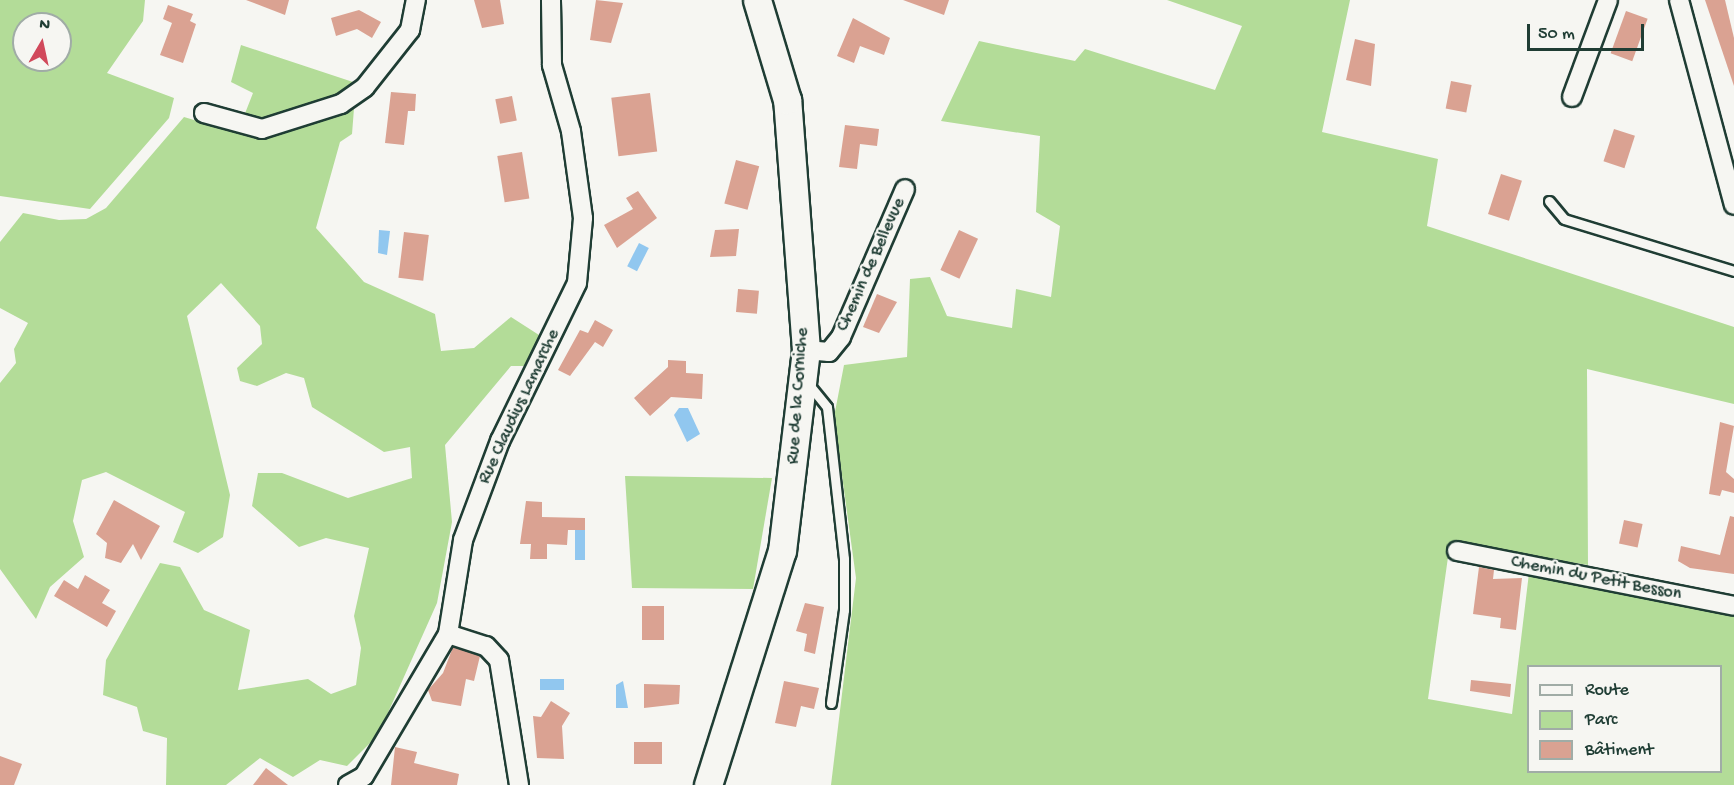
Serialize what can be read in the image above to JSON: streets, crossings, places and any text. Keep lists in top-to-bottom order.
{
  "streets": {
    "main road": ["Rue de la Corniche"],
    "street": ["Chemin de Bellevue", "Rue Claudius Lamarche", "Chemin du Petit Besson"]
  },
  "crossings": [
    ["Chemin de Bellevue", "Rue de la Corniche"]
  ],
  "legend": ["Route", "Parc", "Bâtiment"],
  "scale_bar": "50 m",
  "north": "top"
}
